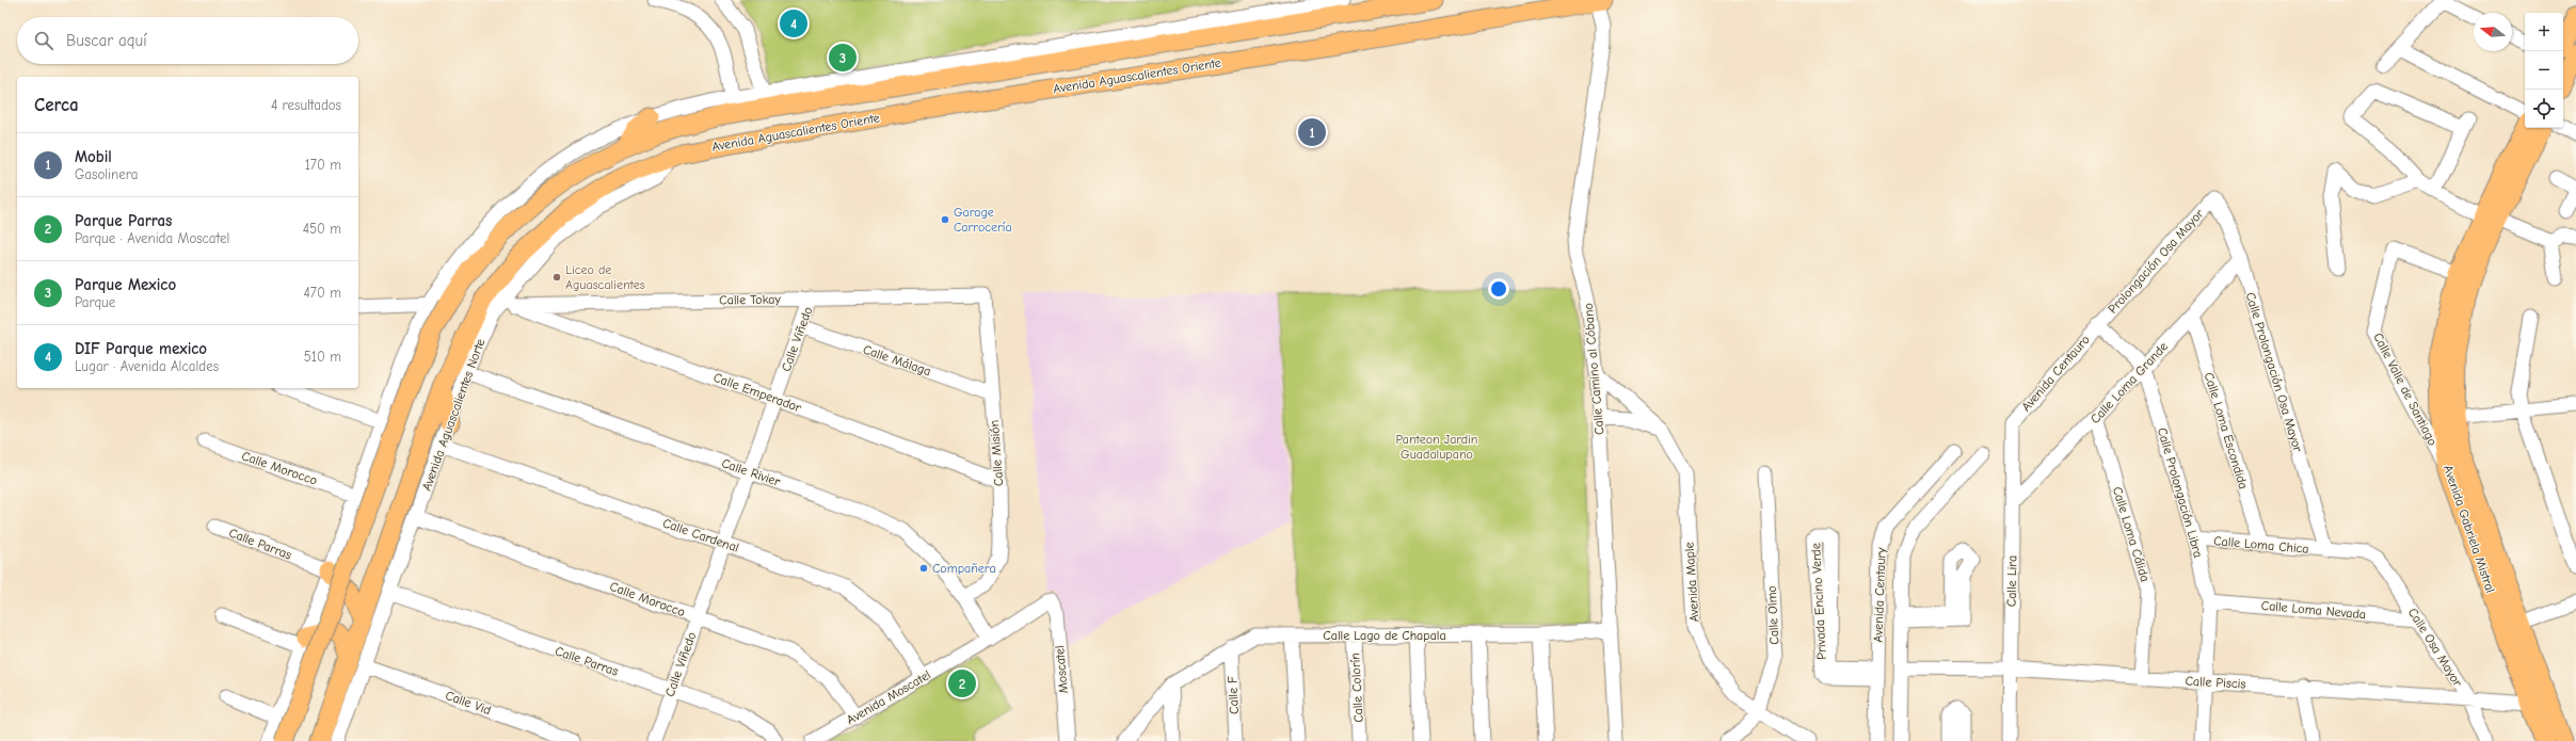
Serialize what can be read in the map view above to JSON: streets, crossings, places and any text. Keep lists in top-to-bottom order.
{
  "streets": {
    "main road": ["Avenida Aguascalientes Oriente", "Avenida Aguascalientes Norte", "Avenida Gabriela Mistral"],
    "street": [
      "Prolongación Osa Mayor",
      "Calle Tokay",
      "Calle Viñedo",
      "Calle Málaga",
      "Calle Camino al Cóbano",
      "Calle Prolongación Osa Mayor",
      "Avenida Centauro",
      "Calle Loma Grande",
      "Calle Valle de Santiago",
      "Calle Emperador",
      "Calle Loma Escondida",
      "Calle Misión",
      "Calle Morocco",
      "Calle Rivier",
      "Calle Prolongación Libra",
      "Calle Loma Cálida",
      "Calle Cardenal",
      "Calle Parras",
      "Calle Loma Chica",
      "Calle Lira",
      "Avenida Maple",
      "Avenida Centaury",
      "Privada Encino Verde",
      "Calle Loma Nevada",
      "Calle Olmo",
      "Calle Lago de Chapala",
      "Calle Osa Mayor",
      "Moscatel",
      "Calle Piscis",
      "Calle Colorín",
      "Calle F",
      "Avenida Moscatel",
      "Calle Vid"
    ]
  },
  "crossings": [
    ["Avenida Aguascalientes Oriente", "Calle Camino al Cóbano"],
    ["Avenida Aguascalientes Oriente", "Avenida Aguascalientes Norte"],
    ["Prolongación Osa Mayor", "Calle Prolongación Osa Mayor"],
    ["Prolongación Osa Mayor", "Avenida Centauro"],
    ["Prolongación Osa Mayor", "Calle Prolongación Libra"],
    ["Calle Tokay", "Calle Viñedo"],
    ["Calle Tokay", "Calle Emperador"],
    ["Calle Tokay", "Calle Misión"],
    ["Calle Viñedo", "Calle Málaga"],
    ["Calle Viñedo", "Calle Emperador"],
    ["Calle Viñedo", "Calle Morocco"],
    ["Calle Viñedo", "Calle Rivier"],
    ["Calle Viñedo", "Calle Cardenal"],
    ["Calle Viñedo", "Calle Parras"],
    ["Calle Málaga", "Calle Misión"],
    ["Calle Camino al Cóbano", "Avenida Maple"],
    ["Calle Camino al Cóbano", "Calle Lago de Chapala"],
    ["Calle Prolongación Osa Mayor", "Calle Loma Grande"],
    ["Calle Prolongación Osa Mayor", "Calle Loma Chica"],
    ["Avenida Centauro", "Calle Prolongación Libra"],
    ["Avenida Centauro", "Calle Lira"],
    ["Calle Loma Grande", "Calle Loma Escondida"],
    ["Calle Loma Grande", "Calle Prolongación Libra"],
    ["Calle Loma Grande", "Calle Loma Cálida"],
    ["Calle Loma Grande", "Calle Lira"],
    ["Calle Valle de Santiago", "Avenida Gabriela Mistral"],
    ["Calle Emperador", "Avenida Aguascalientes Norte"],
    ["Calle Emperador", "Calle Misión"],
    ["Avenida Aguascalientes Norte", "Calle Morocco"],
    ["Avenida Aguascalientes Norte", "Calle Rivier"],
    ["Avenida Aguascalientes Norte", "Calle Cardenal"],
    ["Avenida Aguascalientes Norte", "Calle Parras"],
    ["Avenida Aguascalientes Norte", "Calle Vid"],
    ["Calle Loma Escondida", "Calle Loma Chica"],
    ["Calle Misión", "Calle Rivier"],
    ["Calle Morocco", "Avenida Moscatel"],
    ["Calle Rivier", "Avenida Moscatel"],
    ["Calle Prolongación Libra", "Calle Loma Chica"],
    ["Calle Prolongación Libra", "Calle Loma Nevada"],
    ["Calle Prolongación Libra", "Calle Piscis"],
    ["Avenida Gabriela Mistral", "Calle Piscis"],
    ["Calle Loma Cálida", "Calle Piscis"],
    ["Calle Cardenal", "Avenida Moscatel"],
    ["Calle Loma Chica", "Calle Osa Mayor"],
    ["Calle Lira", "Calle Piscis"],
    ["Avenida Maple", "Calle Olmo"],
    ["Avenida Centaury", "Privada Encino Verde"],
    ["Avenida Centaury", "Calle Piscis"],
    ["Calle Loma Nevada", "Calle Osa Mayor"],
    ["Calle Lago de Chapala", "Calle Colorín"],
    ["Calle Lago de Chapala", "Calle F"],
    ["Calle Osa Mayor", "Calle Piscis"],
    ["Moscatel", "Avenida Moscatel"]
  ],
  "parks": ["Panteon Jardin Guadalupano"],
  "places": ["Garage Carrocería", "Liceo de Aguascalientes", "Compañera"],
  "north": "left",
  "page": {
    "pins": [
      "4",
      "3",
      "1",
      "2"
    ],
    "map_buttons": ["+", "−"],
    "search": "Buscar aquí",
    "heading": ["Cerca", "4 resultados"],
    "list": [
      {
        "mark": "1",
        "name": "Mobil",
        "note": "Gasolinera",
        "value": "170 m"
      },
      {
        "mark": "2",
        "name": "Parque Parras",
        "note": "Parque · Avenida Moscatel",
        "value": "450 m"
      },
      {
        "mark": "3",
        "name": "Parque Mexico",
        "note": "Parque",
        "value": "470 m"
      },
      {
        "mark": "4",
        "name": "DIF Parque mexico",
        "note": "Lugar · Avenida Alcaldes",
        "value": "510 m"
      }
    ]
  }
}
